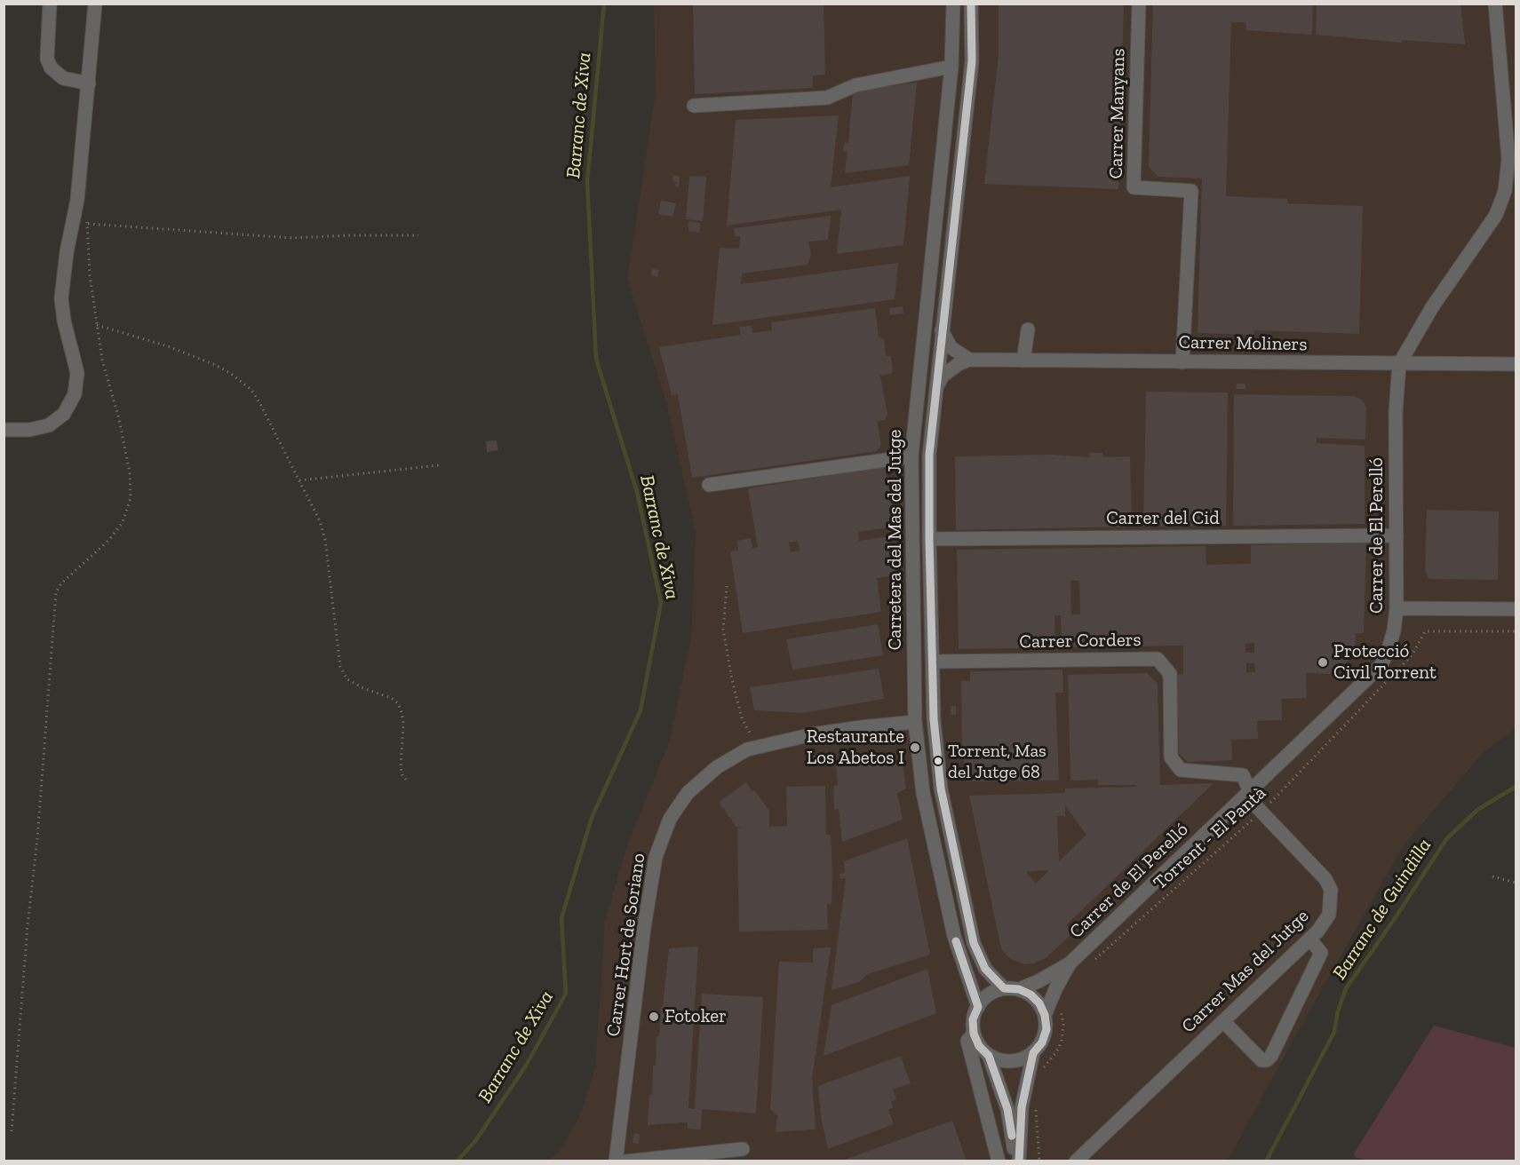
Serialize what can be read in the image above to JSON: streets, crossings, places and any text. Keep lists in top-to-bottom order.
{
  "streets": {
    "street": [
      "Carrer Manyans",
      "Carrer Moliners",
      "Carrer del Cid",
      "Carrer de El Perelló",
      "Carretera del Mas del Jutge",
      "Carrer Corders",
      "Carrer Hort de Soriano",
      "Carrer Mas del Jutge"
    ],
    "path": ["Torrent - El Pantà"]
  },
  "crossings": [
    ["Carrer Manyans", "Carrer Moliners"],
    ["Carrer Moliners", "Carrer de El Perelló"],
    ["Carrer del Cid", "Carrer de El Perelló"],
    ["Carrer del Cid", "Carretera del Mas del Jutge"],
    ["Carrer de El Perelló", "Carrer Corders"],
    ["Carrer de El Perelló", "Carrer Mas del Jutge"],
    ["Carretera del Mas del Jutge", "Carrer Corders"],
    ["Carretera del Mas del Jutge", "Carrer Hort de Soriano"],
    ["Carrer Corders", "Carrer Mas del Jutge"],
    ["Torrent - El Pantà", "Carrer Mas del Jutge"]
  ],
  "water": ["Barranc de Xiva", "Barranc de Guindilla"],
  "places": [
    "Protecció Civil Torrent",
    "Restaurante Los Abetos I",
    "Torrent, Mas del Jutge 68",
    "Fotoker"
  ]
}
